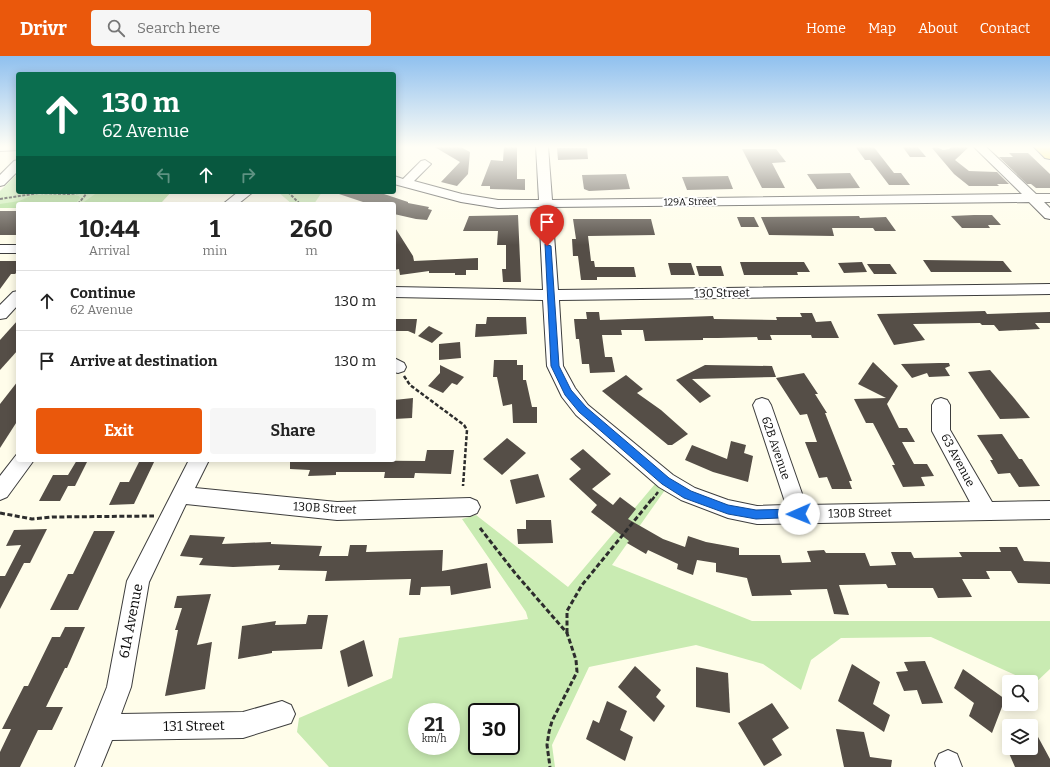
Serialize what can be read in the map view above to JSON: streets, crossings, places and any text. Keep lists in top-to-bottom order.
{
  "streets": {
    "street": [
      "129A Street",
      "130 Street",
      "62B Avenue",
      "63 Avenue",
      "130B Street",
      "61A Avenue",
      "131 Street"
    ]
  },
  "crossings": [
    ["129A Street", "130B Street"],
    ["130 Street", "130B Street"],
    ["62B Avenue", "130B Street"],
    ["63 Avenue", "130B Street"],
    ["130B Street", "61A Avenue"],
    ["61A Avenue", "131 Street"]
  ],
  "page": {
    "header": "Drivr",
    "search": "Search here",
    "nav": [
      "Home",
      "Map",
      "About",
      "Contact"
    ],
    "turn": ["130 m", "62 Avenue"],
    "eta": [
      "10:44",
      "Arrival",
      "1",
      "min",
      "260",
      "m"
    ],
    "list": [
      {
        "name": "Continue",
        "note": "62 Avenue",
        "value": "130 m"
      },
      {
        "name": "Arrive at destination",
        "value": "130 m"
      }
    ],
    "buttons": ["Exit", "Share"],
    "speed": "21 km/h",
    "limit": "30"
  }
}
